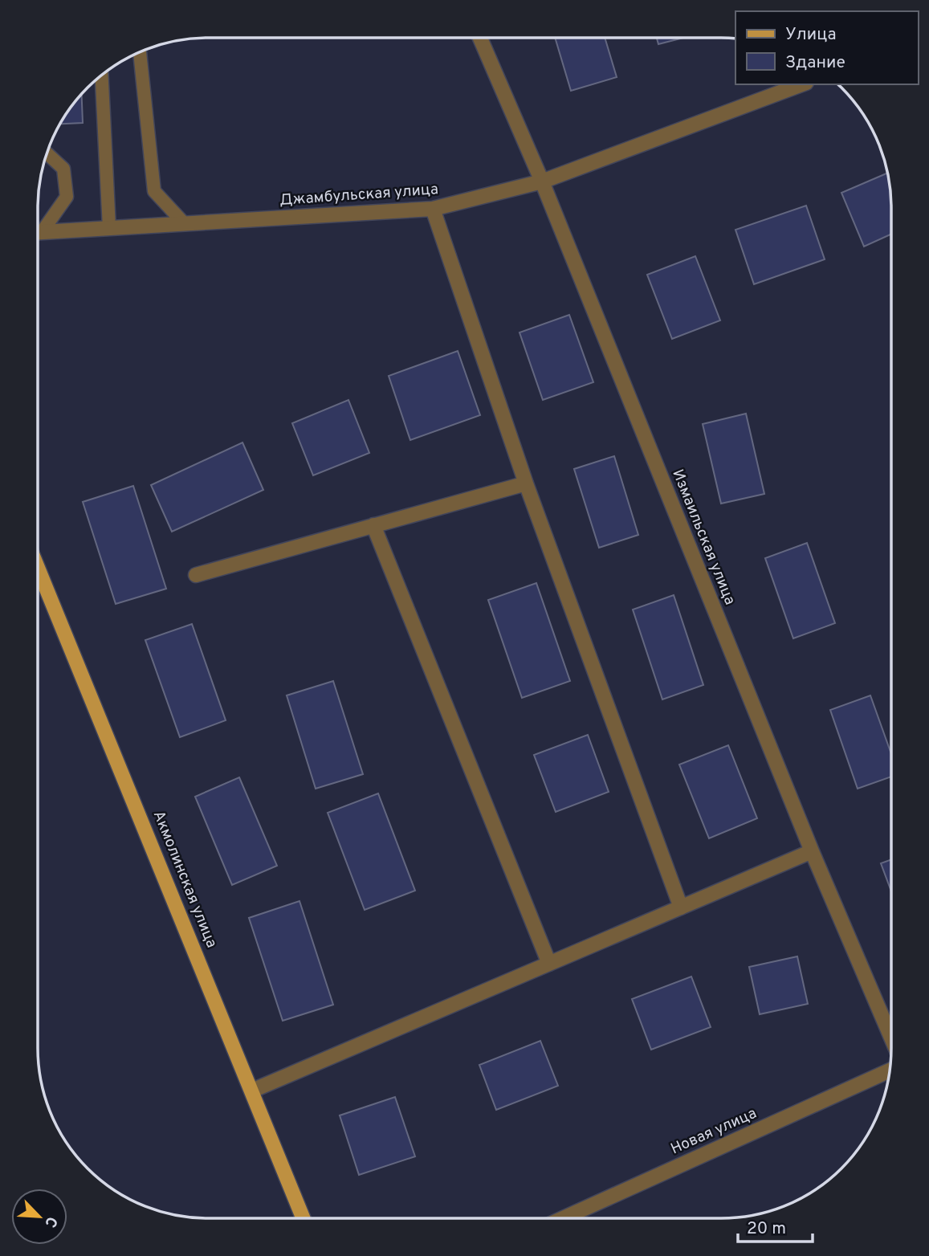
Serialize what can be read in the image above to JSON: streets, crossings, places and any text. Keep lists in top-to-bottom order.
{
  "streets": {
    "main road": ["Акмолинская улица"],
    "street": ["Джамбульская улица", "Измаильская улица", "Новая улица"]
  },
  "crossings": [
    ["Джамбульская улица", "Измаильская улица"]
  ],
  "legend": ["Улица", "Здание"],
  "scale_bar": "20 m",
  "north": "bottom right"
}
